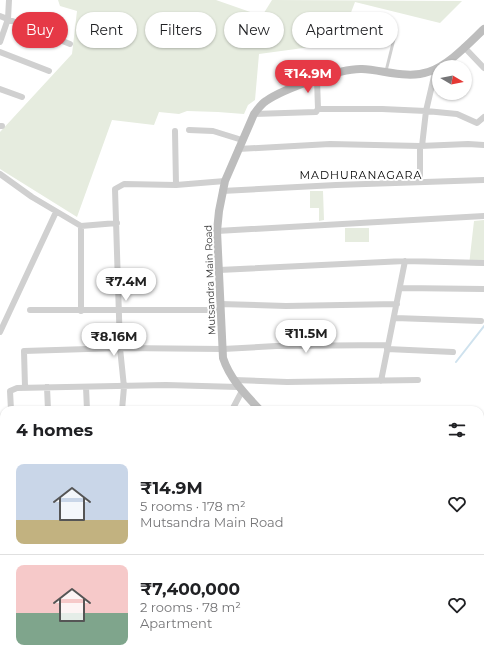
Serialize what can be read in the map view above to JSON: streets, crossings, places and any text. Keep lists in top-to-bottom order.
{
  "streets": {
    "street": ["Mutsandra Main Road"]
  },
  "districts": ["MADHURANAGARA"],
  "north": "right",
  "page": {
    "chip": [
      "Buy",
      "Rent",
      "Filters",
      "New",
      "Apartment"
    ],
    "price": [
      "₹14.9M",
      "₹7.4M",
      "₹11.5M",
      "₹8.16M"
    ],
    "heading": "4 homes",
    "list": [
      {
        "name": "₹14.9M",
        "note": "5 rooms · 178 m² · Mutsandra Main Road"
      },
      {
        "name": "₹7,400,000",
        "note": "2 rooms · 78 m² · Apartment"
      }
    ]
  }
}
